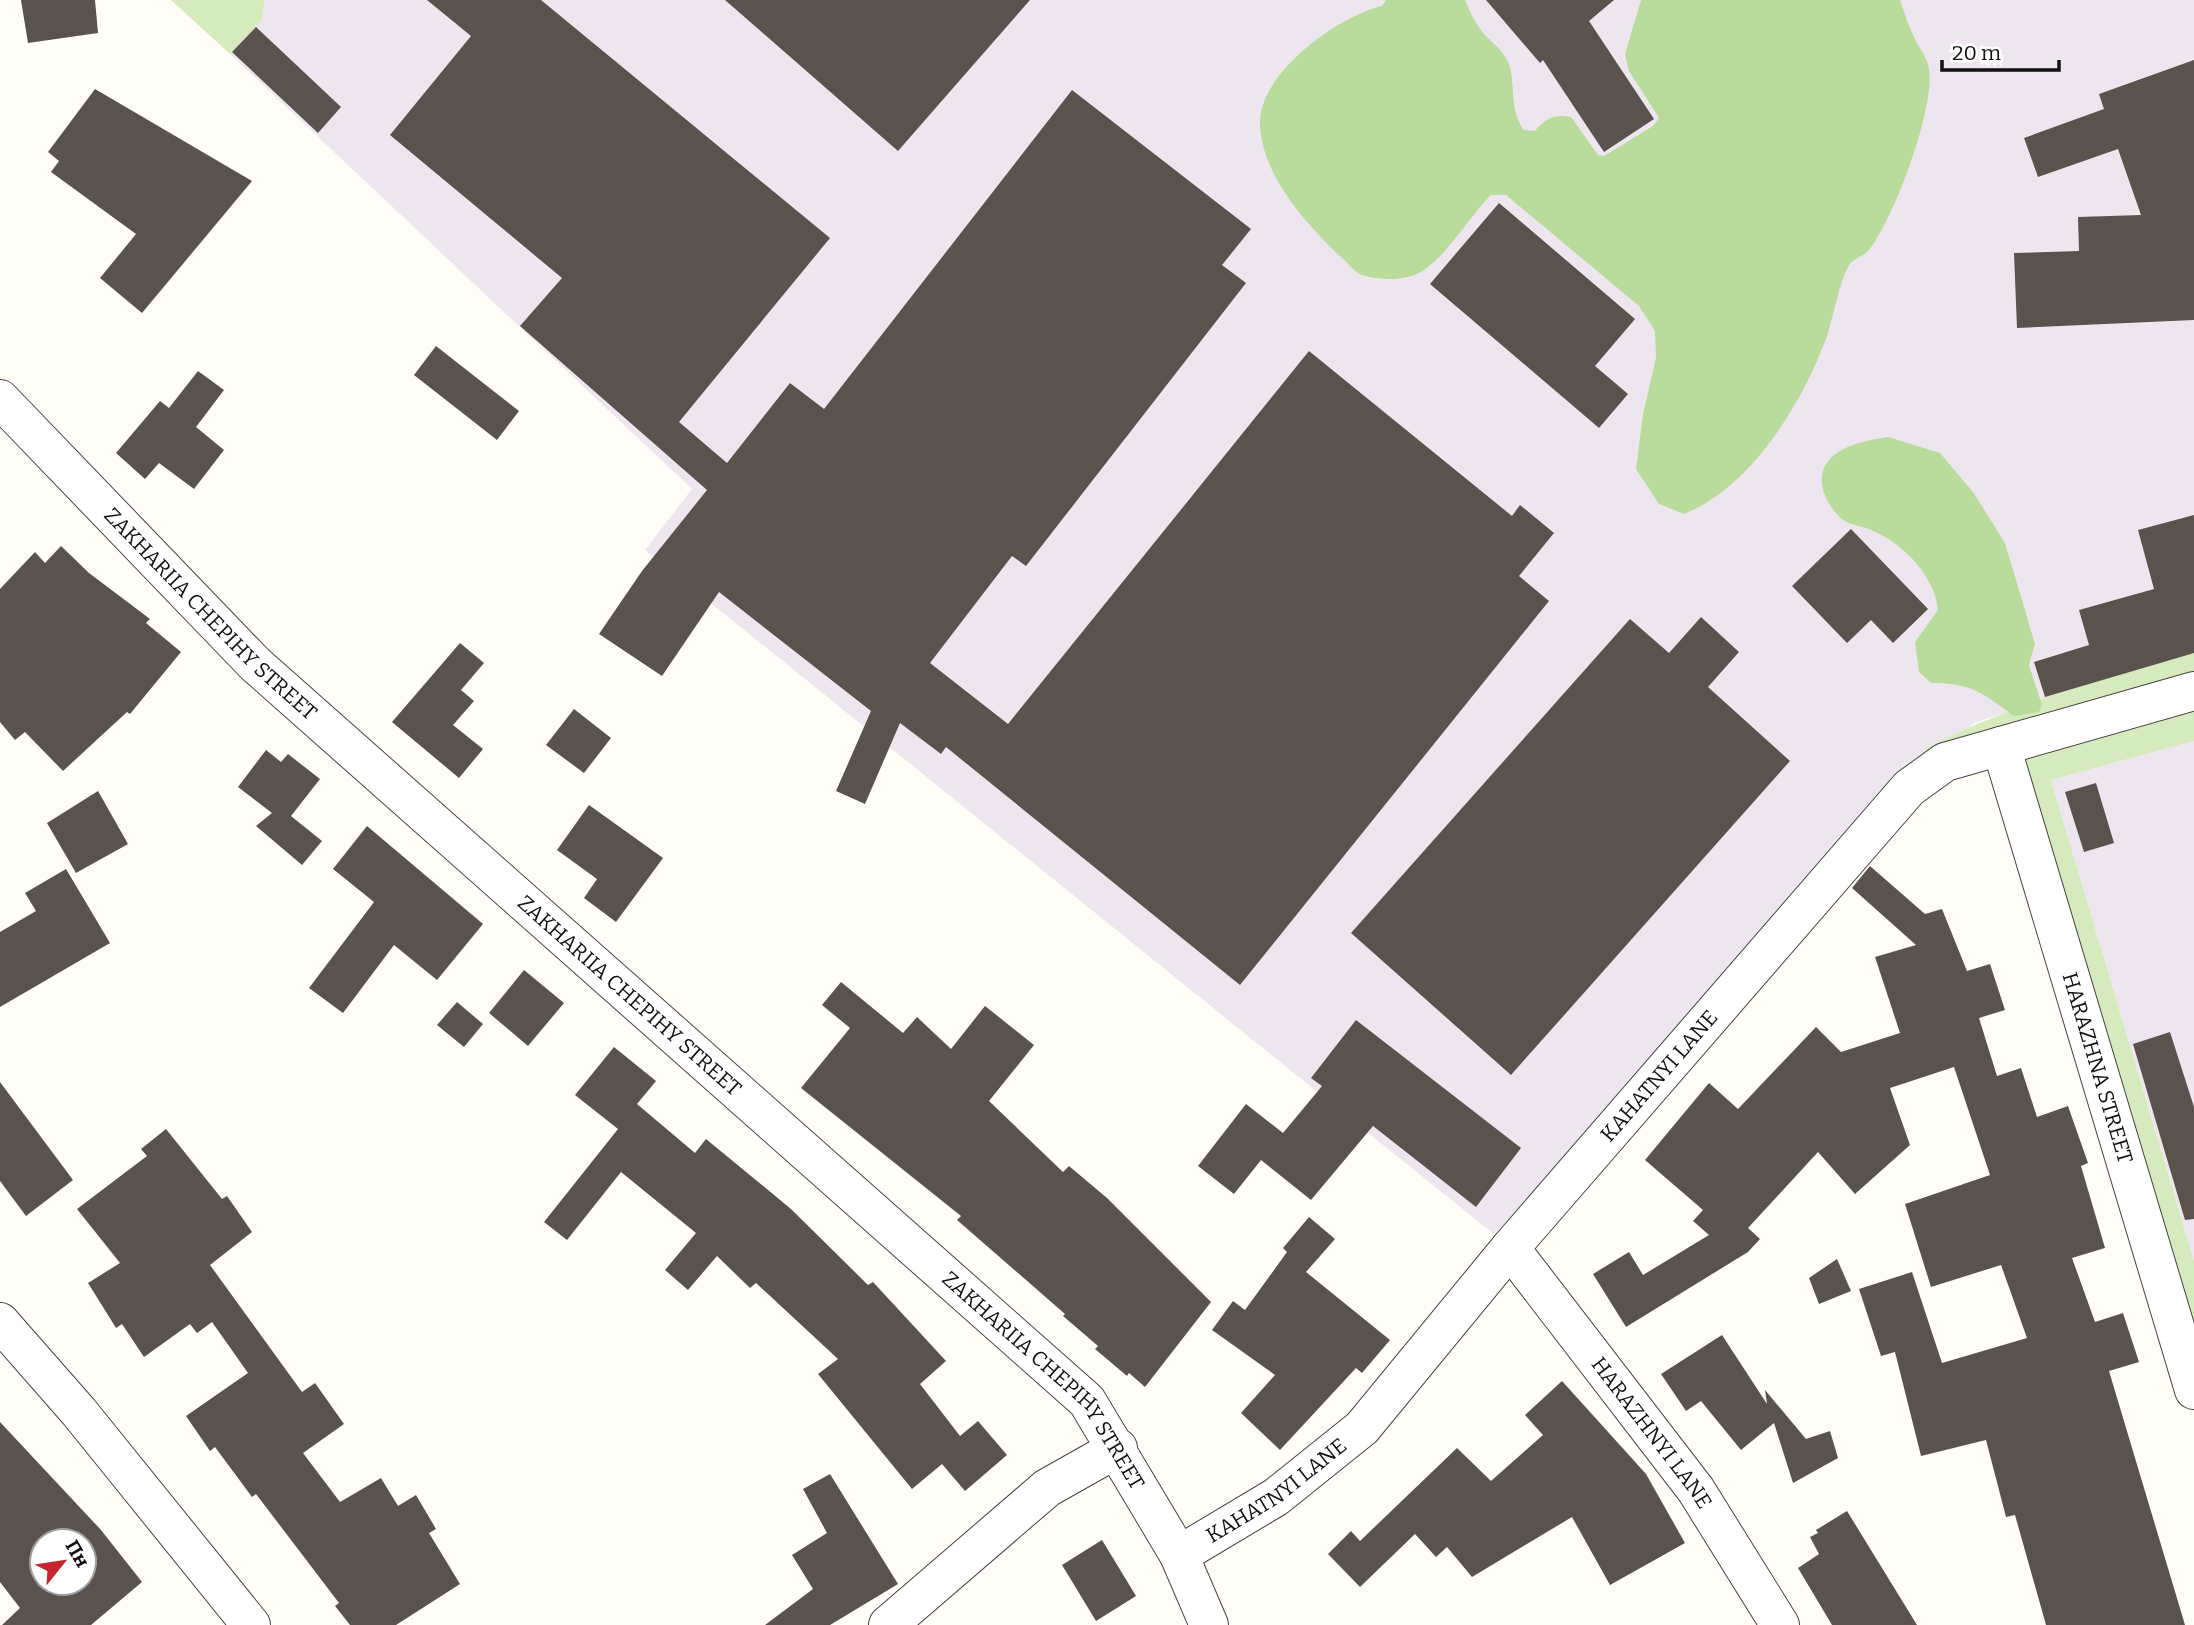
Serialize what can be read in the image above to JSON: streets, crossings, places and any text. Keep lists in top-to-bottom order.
{
  "streets": {
    "street": [
      "ZAKHARIIA CHEPIHY STREET",
      "HARAZHNA STREET",
      "KAHATNYI LANE",
      "HARAZHNYI LANE"
    ]
  },
  "crossings": [
    ["ZAKHARIIA CHEPIHY STREET", "KAHATNYI LANE"],
    ["HARAZHNA STREET", "KAHATNYI LANE"],
    ["KAHATNYI LANE", "HARAZHNYI LANE"]
  ],
  "scale_bar": "20 m",
  "north": "top right"
}
